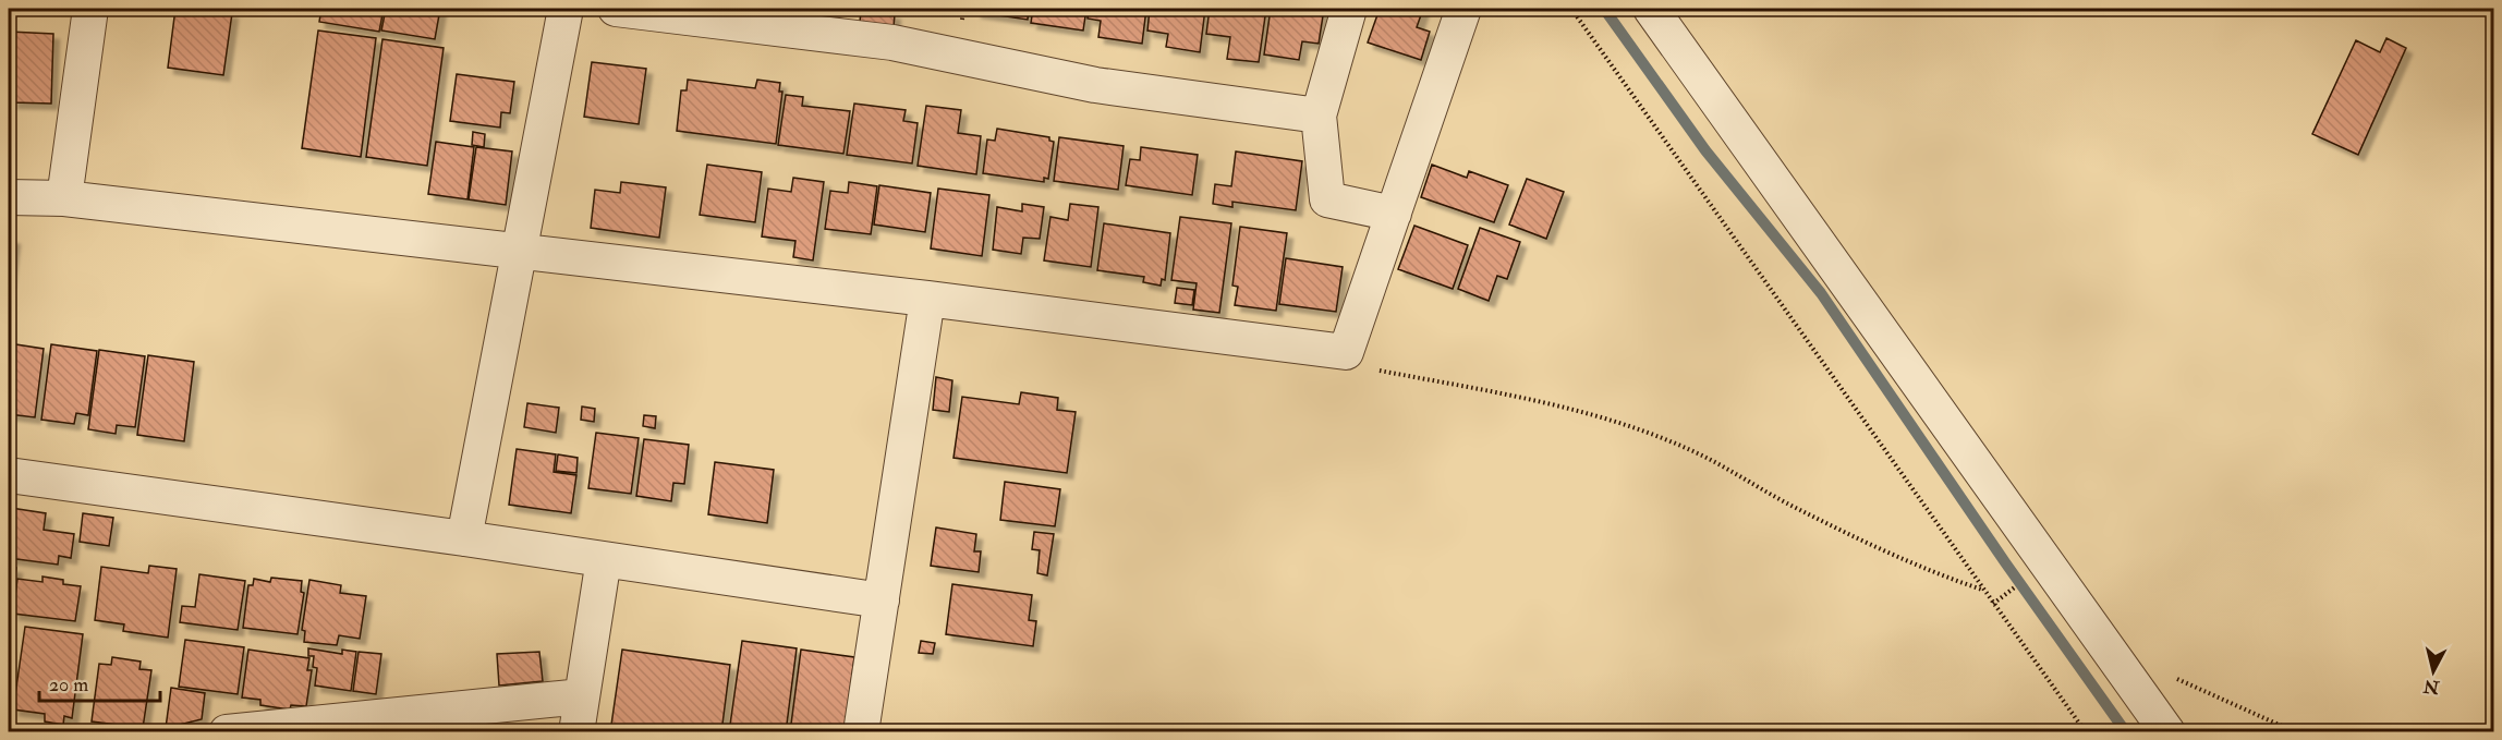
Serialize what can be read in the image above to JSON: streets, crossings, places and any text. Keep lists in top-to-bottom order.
{
  "scale_bar": "20 m",
  "north": "bottom"
}
